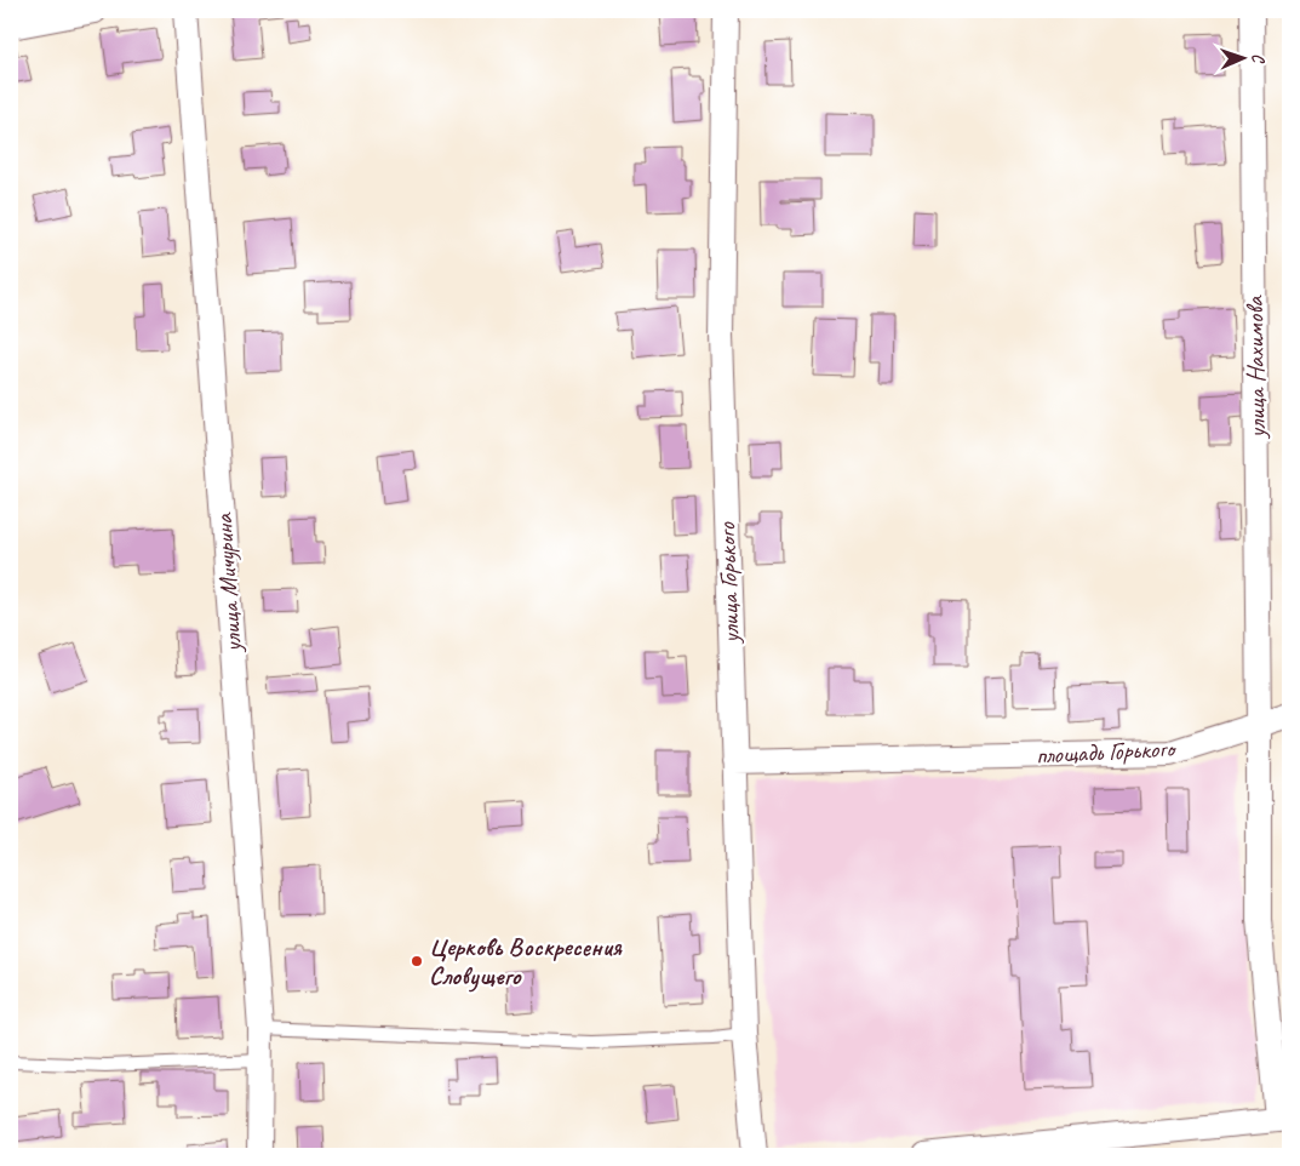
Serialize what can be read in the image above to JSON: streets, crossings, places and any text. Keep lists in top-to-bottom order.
{
  "streets": {
    "street": [
      "улица Нахимова",
      "улица Мичурина",
      "улица Горького",
      "площадь Горького"
    ]
  },
  "crossings": [
    ["улица Нахимова", "площадь Горького"],
    ["улица Горького", "площадь Горького"]
  ],
  "places": ["Церковь Воскресения Словущего"],
  "north": "right"
}
